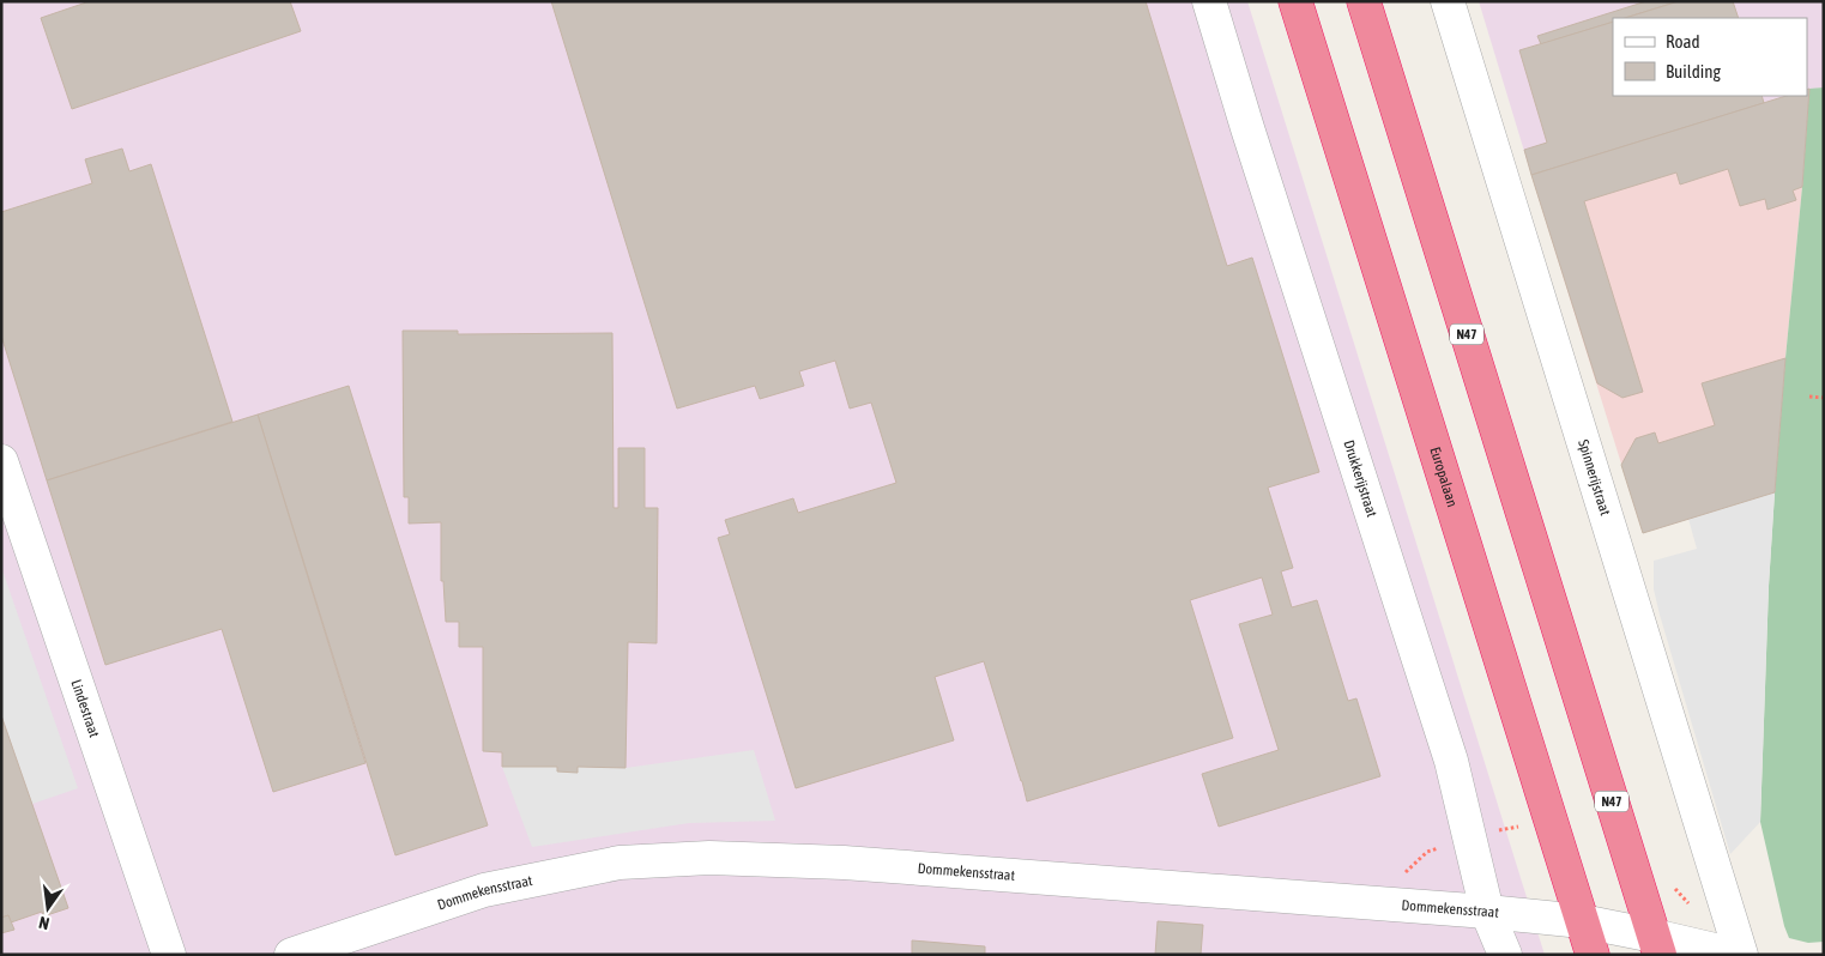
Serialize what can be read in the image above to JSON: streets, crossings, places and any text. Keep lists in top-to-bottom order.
{
  "streets": {
    "highway": ["N47", "Europalaan"],
    "street": [
      "Drukkerijstraat",
      "Spinnerijstraat",
      "Lindestraat",
      "Dommekensstraat"
    ]
  },
  "crossings": [
    ["N47", "Dommekensstraat"],
    ["Drukkerijstraat", "Dommekensstraat"],
    ["Europalaan", "Dommekensstraat"]
  ],
  "legend": ["Road", "Building"],
  "north": "bottom"
}
